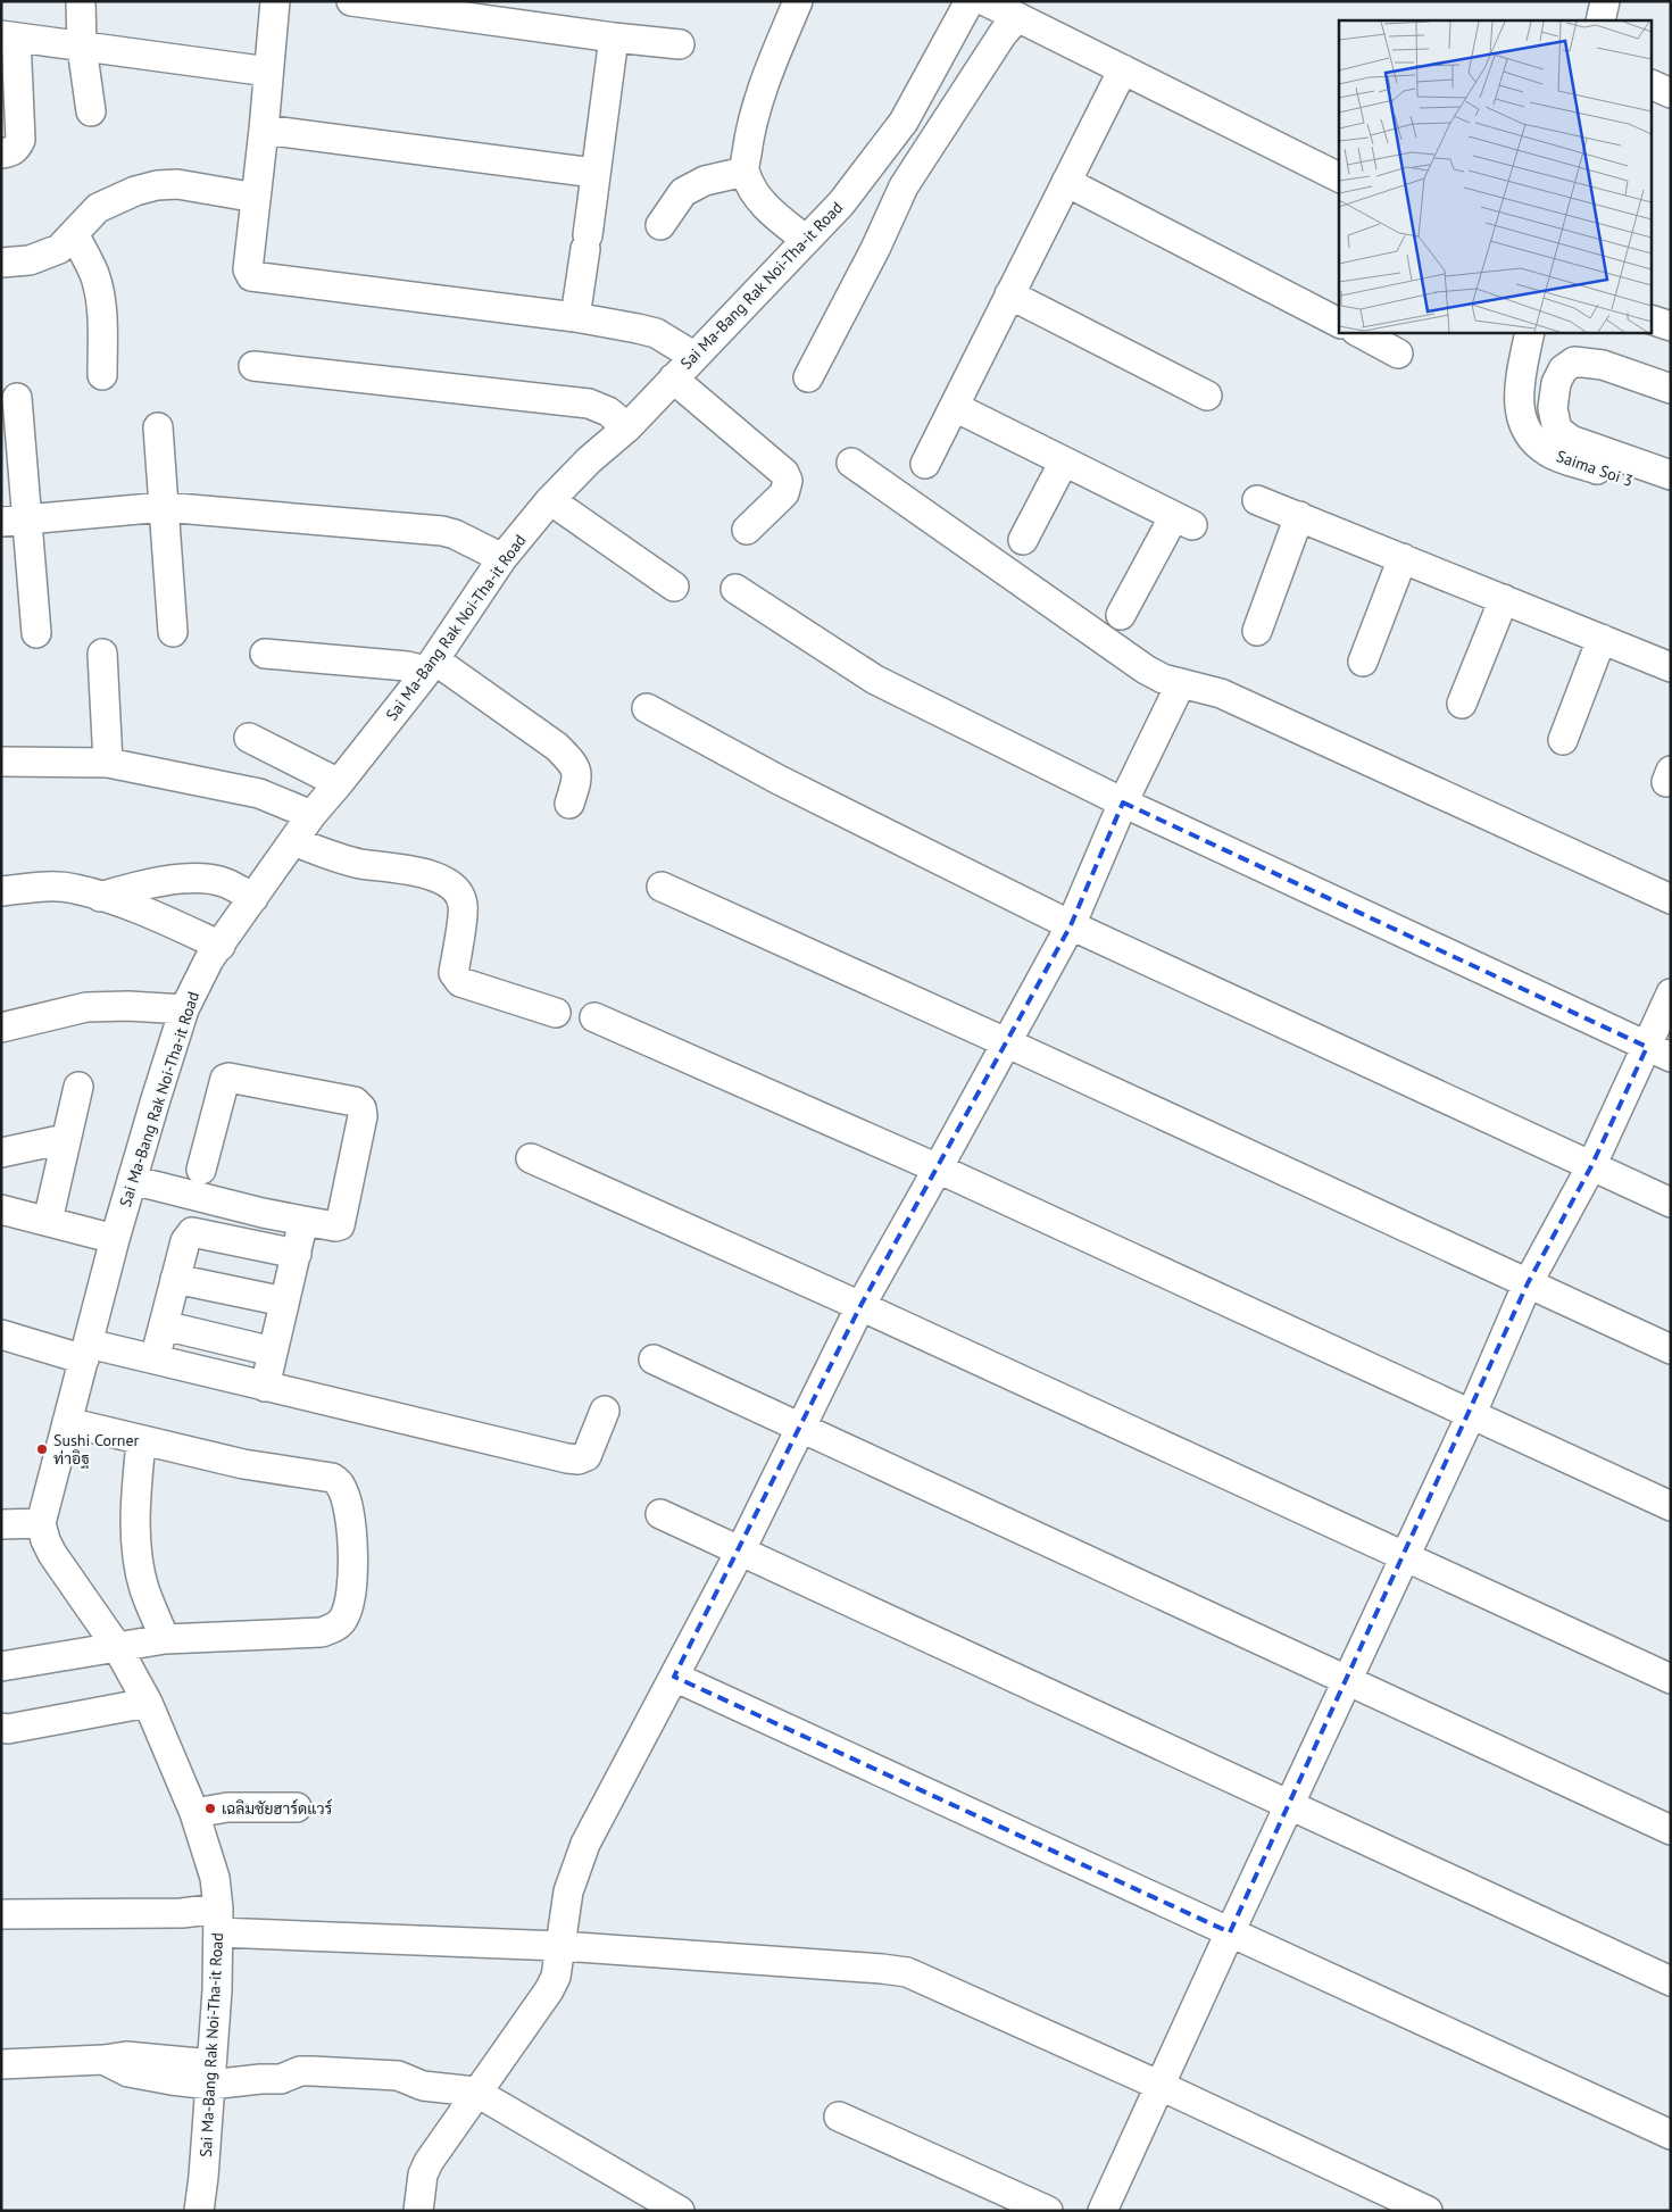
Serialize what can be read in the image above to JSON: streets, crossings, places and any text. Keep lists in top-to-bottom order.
{
  "streets": {
    "street": ["Sai Ma-Bang Rak Noi-Tha-it Road", "Saima Soi 3"]
  },
  "places": ["Sushi Corner ท่าอิฐ", "เฉลิมชัยฮาร์ดแวร์"]
}
